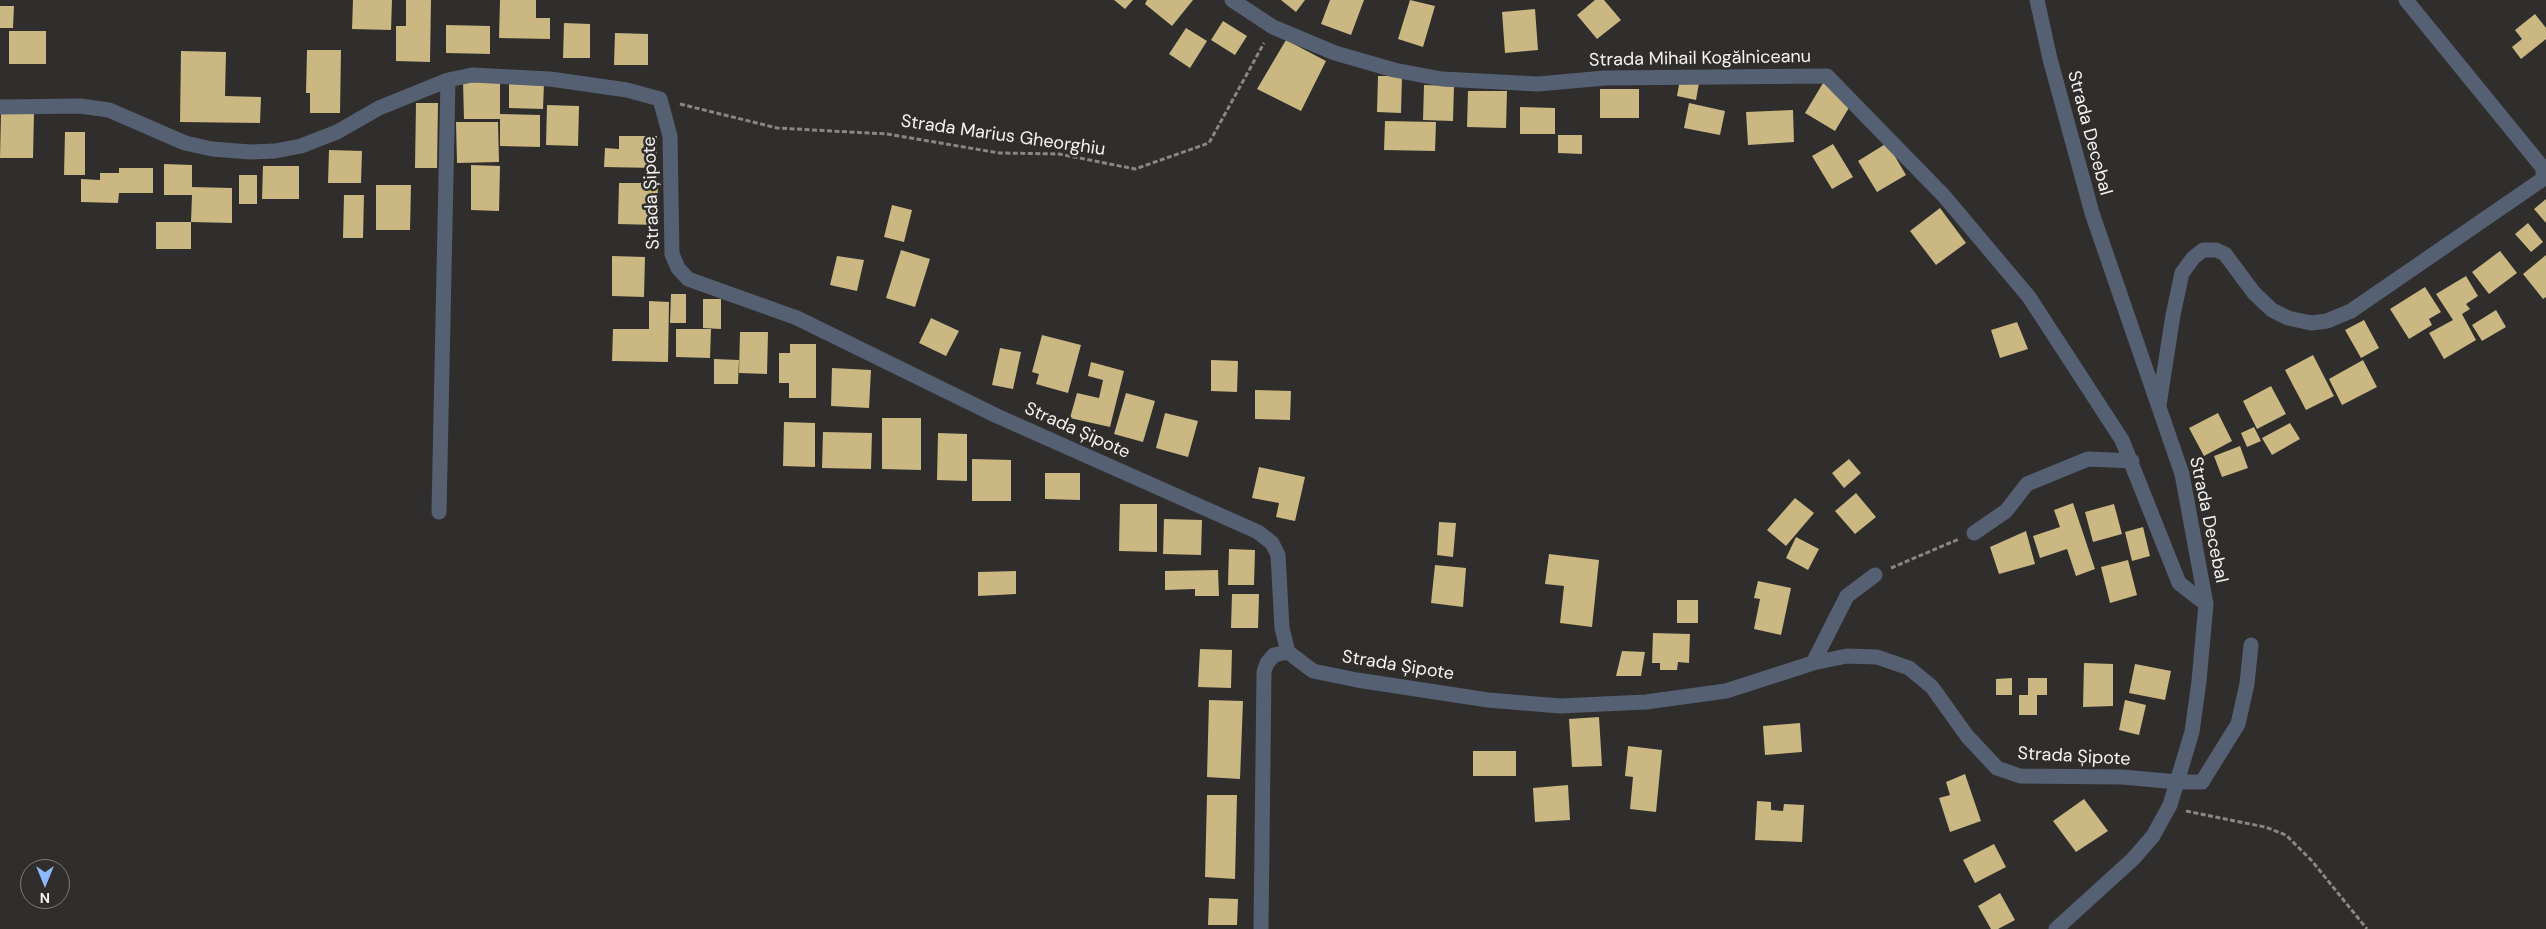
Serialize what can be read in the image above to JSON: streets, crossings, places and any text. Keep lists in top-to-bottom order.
{
  "streets": {
    "street": ["Strada Mihail Kogălniceanu", "Strada Decebal", "Strada Șipote"],
    "path": ["Strada Marius Gheorghiu"]
  },
  "crossings": [
    ["Strada Mihail Kogălniceanu", "Strada Decebal"],
    ["Strada Mihail Kogălniceanu", "Strada Marius Gheorghiu"],
    ["Strada Decebal", "Strada Șipote"],
    ["Strada Marius Gheorghiu", "Strada Șipote"]
  ],
  "north": "bottom"
}
